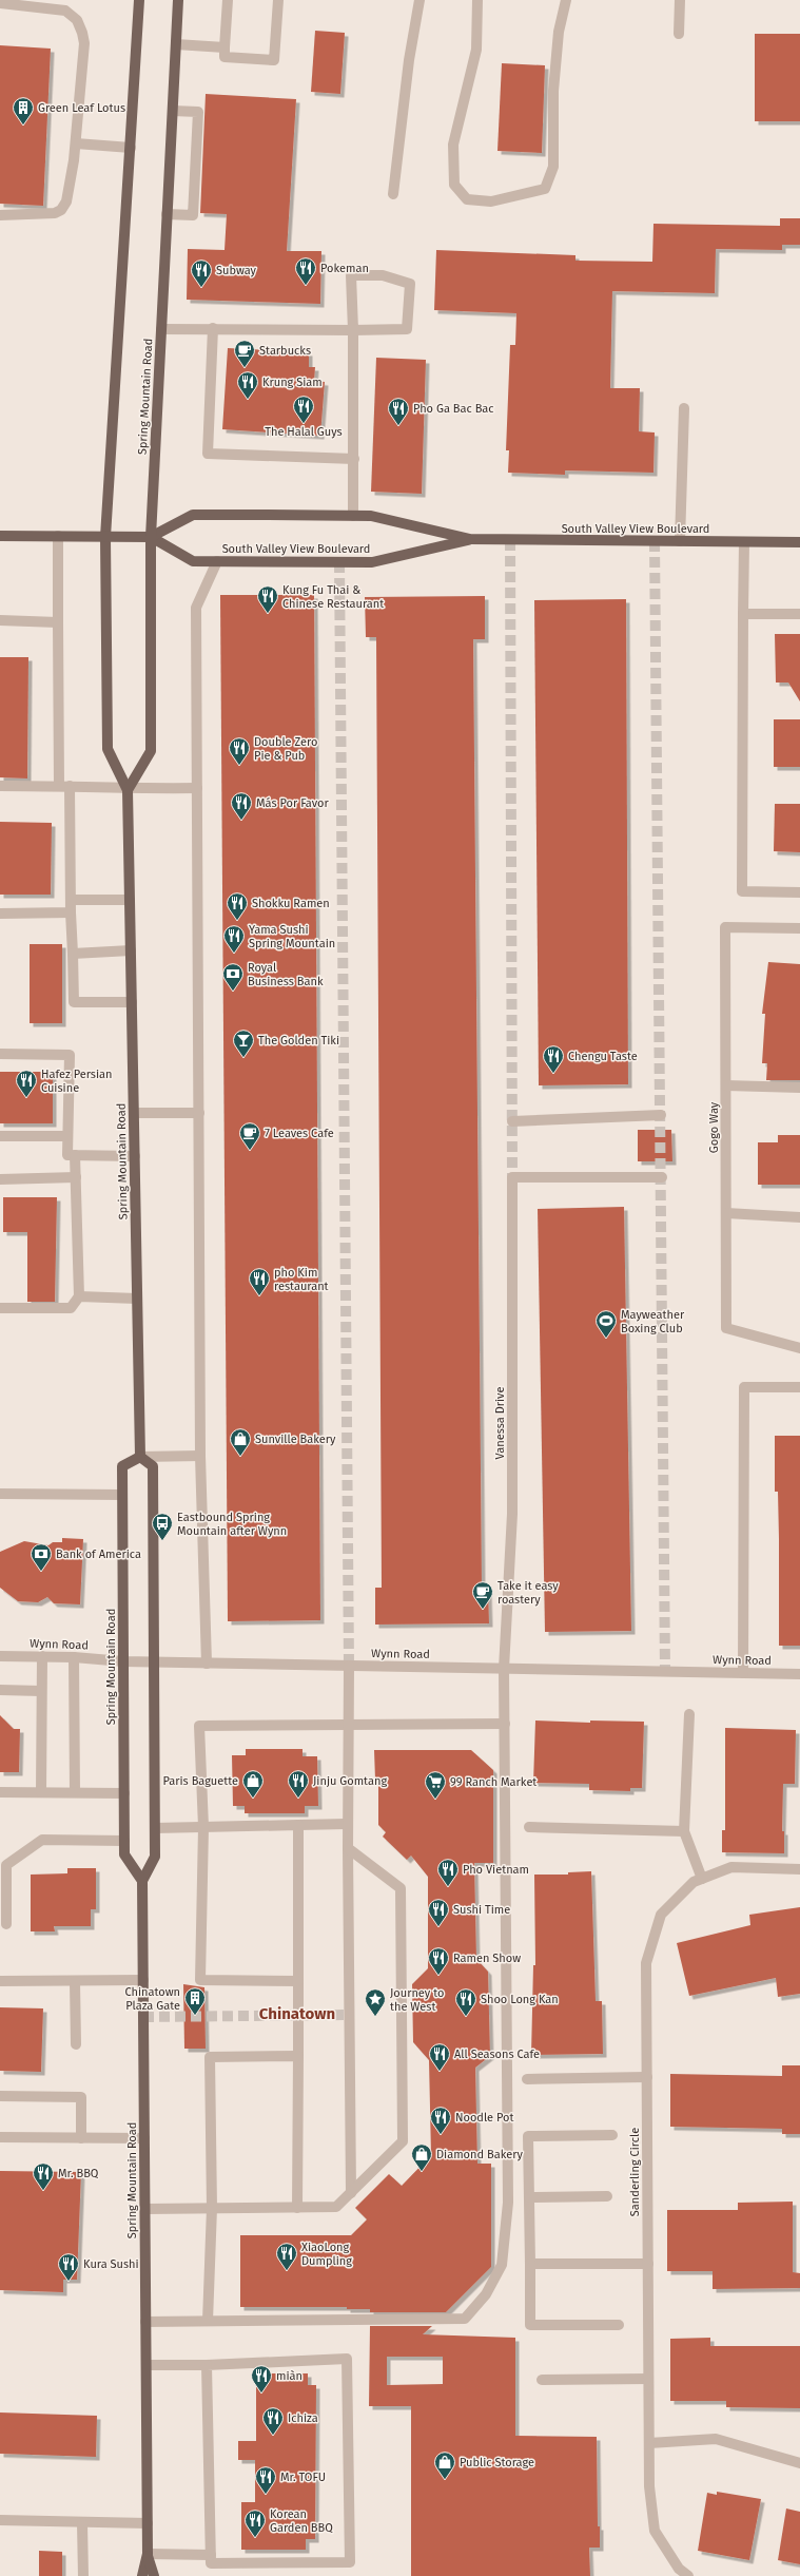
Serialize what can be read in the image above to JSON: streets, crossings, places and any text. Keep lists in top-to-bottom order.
{
  "streets": {
    "main road": ["Spring Mountain Road", "South Valley View Boulevard"],
    "street": [
      "Gogo Way",
      "Vanessa Drive",
      "Wynn Road",
      "Sanderling Circle"
    ]
  },
  "crossings": [
    ["Spring Mountain Road", "South Valley View Boulevard"],
    ["Spring Mountain Road", "Vanessa Drive"],
    ["Spring Mountain Road", "Wynn Road"],
    ["Vanessa Drive", "Wynn Road"]
  ],
  "districts": ["Chinatown"],
  "places": {
    "building": ["Green Leaf Lotus", "Chinatown Plaza Gate"],
    "restaurant": [
      "Pokeman",
      "Subway",
      "Krung Siam",
      "The Halal Guys",
      "Pho Ga Bac Bac",
      "Kung Fu Thai & Chinese Restaurant",
      "Double Zero Pie & Pub",
      "Más Por Favor",
      "Shokku Ramen",
      "Yama Sushi Spring Mountain",
      "Chengu Taste",
      "Hafez Persian Cuisine",
      "pho Kim restaurant",
      "Jinju Gomtang",
      "Pho Vietnam",
      "Sushi Time",
      "Ramen Show",
      "Shoo Long Kan",
      "All Seasons Cafe",
      "Noodle Pot",
      "Mr. BBQ",
      "XiaoLong Dumpling",
      "Kura Sushi",
      "miàn",
      "Ichiza",
      "Mr. TOFU",
      "Korean Garden BBQ"
    ],
    "cafe": ["Starbucks", "7 Leaves Cafe", "Take it easy roastery"],
    "bank": ["Royal Business Bank", "Bank of America"],
    "bar": ["The Golden Tiki"],
    "sports": ["Mayweather Boxing Club"],
    "shop": [
      "Sunville Bakery",
      "Paris Baguette",
      "Diamond Bakery",
      "Public Storage"
    ],
    "bus stop": ["Eastbound Spring Mountain after Wynn"],
    "supermarket": ["99 Ranch Market"],
    "place": ["Journey to the West"]
  }
}
